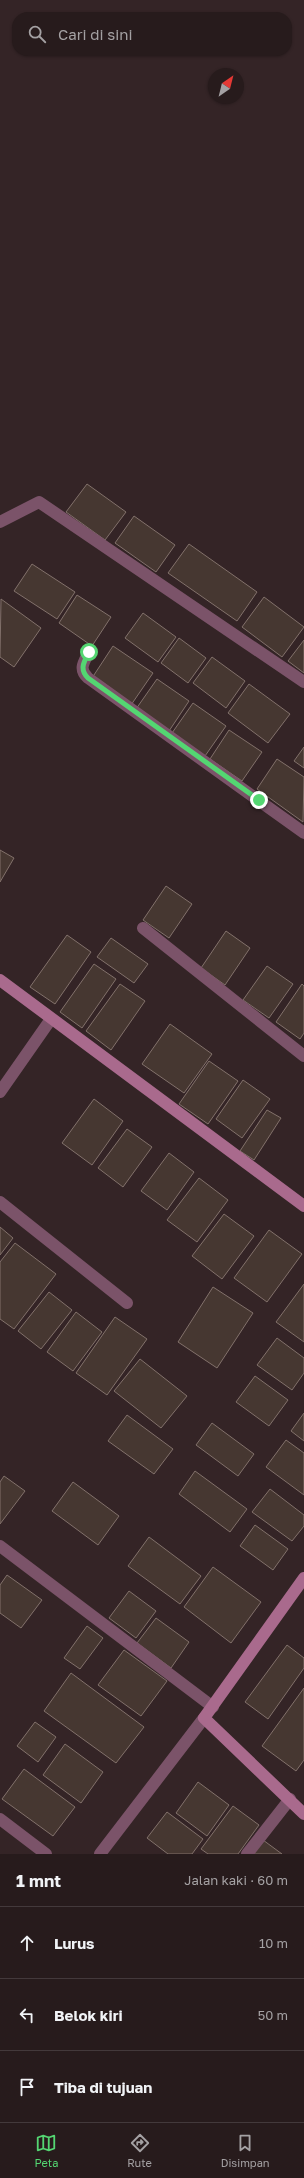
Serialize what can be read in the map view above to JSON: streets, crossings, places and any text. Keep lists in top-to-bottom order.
{
  "north": "top right",
  "page": {
    "search": "Cari di sini",
    "heading": ["1 mnt", "Jalan kaki · 60 m"],
    "list": [
      ["Lurus", "10 m"],
      ["Belok kiri", "50 m"],
      "Tiba di tujuan"
    ],
    "nav": ["Peta", "Rute", "Disimpan"]
  }
}
